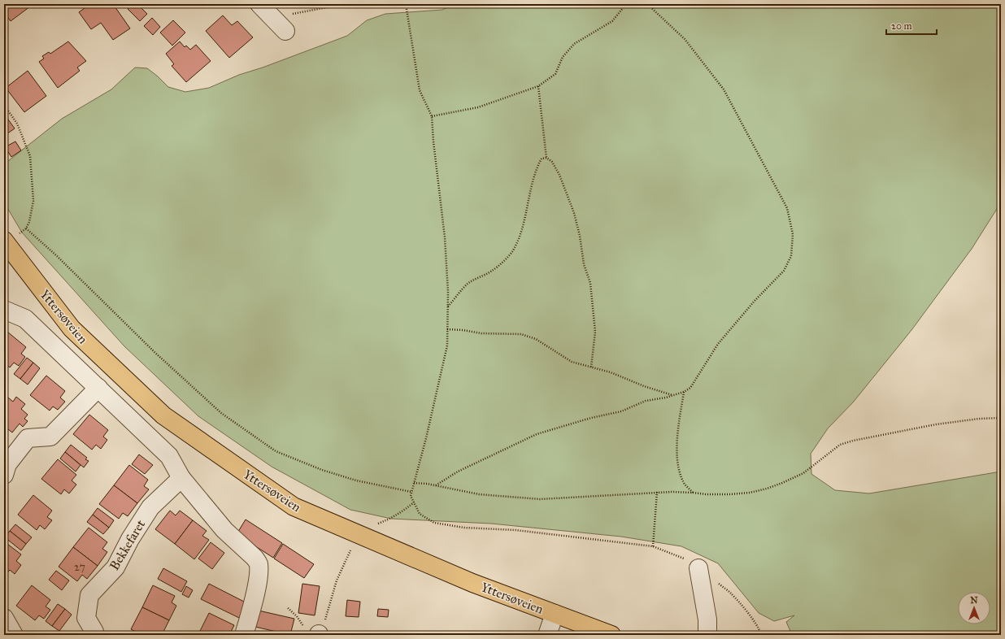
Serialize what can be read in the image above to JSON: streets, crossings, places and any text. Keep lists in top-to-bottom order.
{
  "streets": {
    "main road": ["Yttersøveien"],
    "street": ["Bekkefaret"]
  },
  "house_numbers": ["27"],
  "scale_bar": "20 m",
  "north": "top"
}
